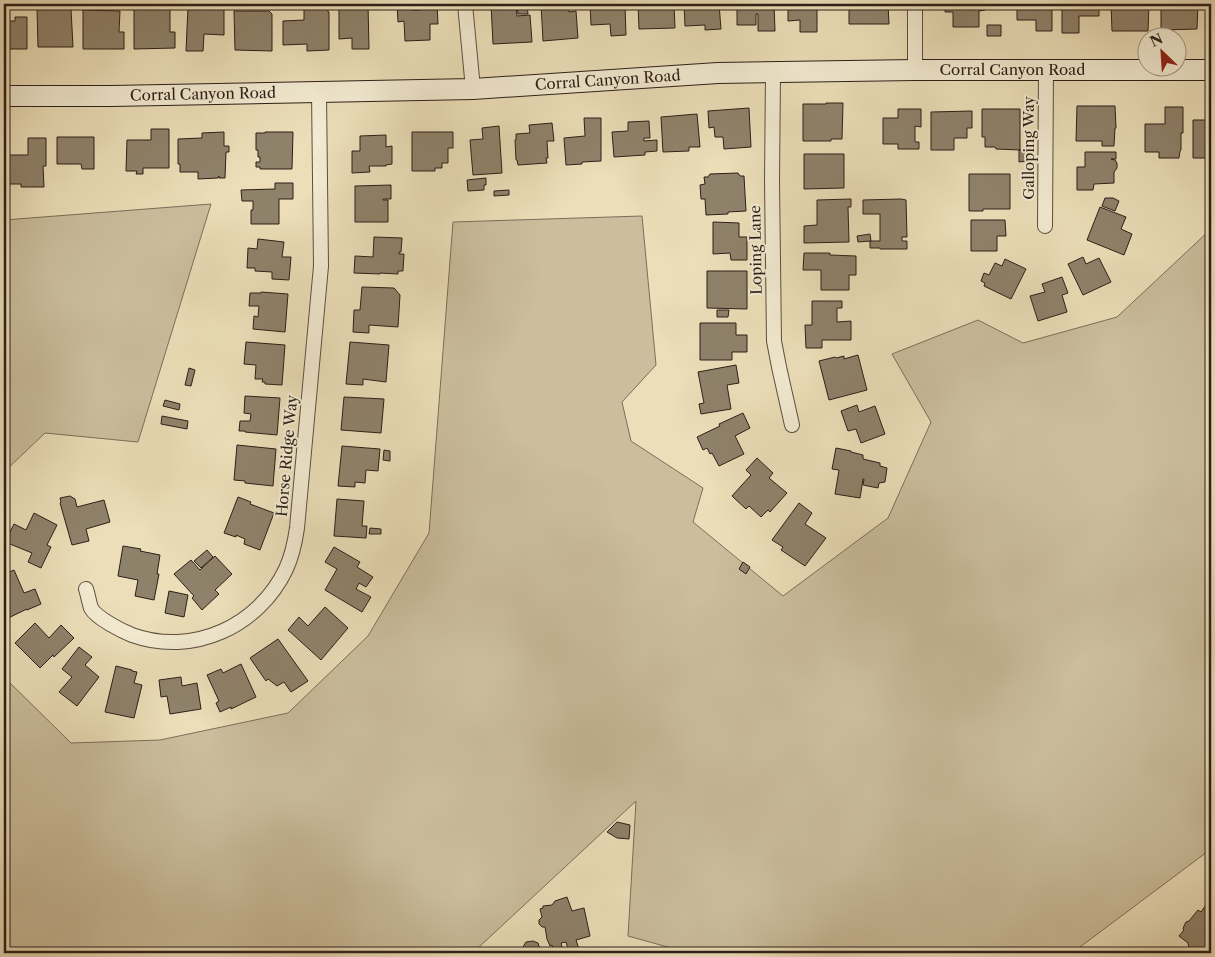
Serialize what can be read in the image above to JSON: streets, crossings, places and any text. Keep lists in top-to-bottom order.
{
  "streets": {
    "main road": ["Corral Canyon Road"],
    "street": ["Galloping Way", "Loping Lane", "Horse Ridge Way"]
  },
  "crossings": [
    ["Corral Canyon Road", "Galloping Way"],
    ["Corral Canyon Road", "Loping Lane"],
    ["Corral Canyon Road", "Horse Ridge Way"]
  ],
  "north": "top left"
}
